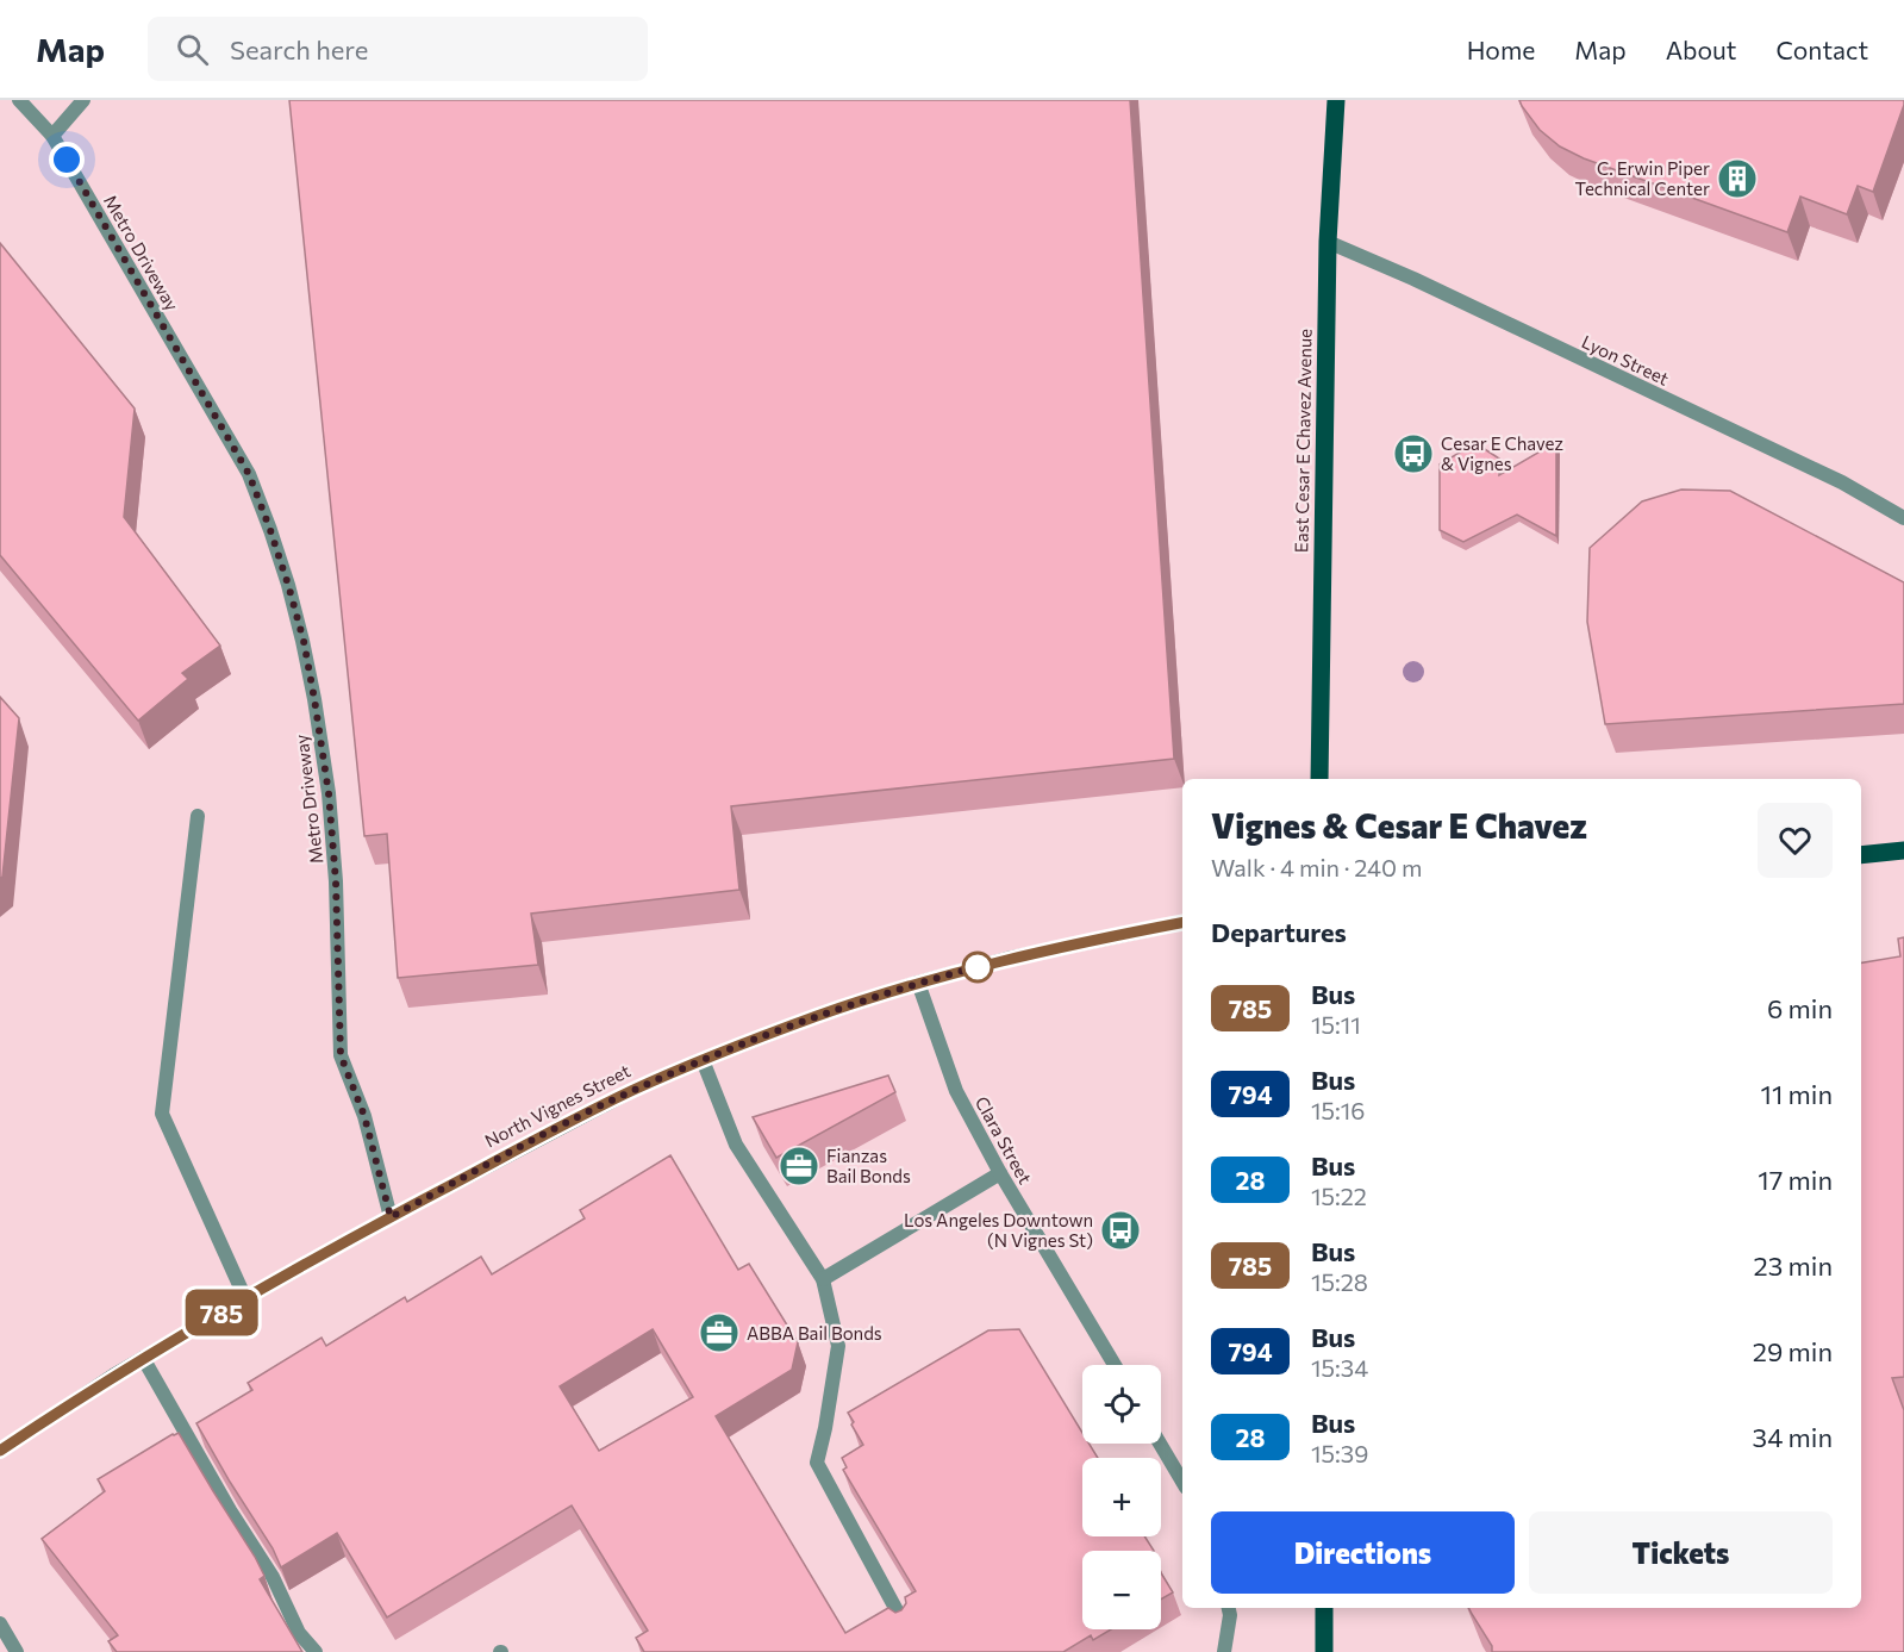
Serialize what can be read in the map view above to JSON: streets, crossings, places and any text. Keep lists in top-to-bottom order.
{
  "streets": {
    "main road": ["East Cesar E Chavez Avenue", "North Vignes Street"],
    "street": ["Metro Driveway", "Lyon Street", "Clara Street"]
  },
  "crossings": [
    ["Metro Driveway", "North Vignes Street"],
    ["Lyon Street", "East Cesar E Chavez Avenue"],
    ["North Vignes Street", "Clara Street"]
  ],
  "places": {
    "building": ["C. Erwin Piper Technical Center"],
    "bus stop": ["Cesar E Chavez & Vignes", "Los Angeles Downtown (N Vignes St)"],
    "office": ["Fianzas Bail Bonds", "ABBA Bail Bonds"]
  },
  "lines": ["bus line 785"],
  "page": {
    "header": "Map",
    "search": "Search here",
    "nav": [
      "Home",
      "Map",
      "About",
      "Contact"
    ],
    "on_map": "785",
    "heading": [
      ["Vignes & Cesar E Chavez", "Walk · 4 min · 240 m"],
      "Departures"
    ],
    "list": [
      {
        "mark": "785",
        "name": "Bus",
        "note": "15:11",
        "value": "6 min"
      },
      {
        "mark": "794",
        "name": "Bus",
        "note": "15:16",
        "value": "11 min"
      },
      {
        "mark": "28",
        "name": "Bus",
        "note": "15:22",
        "value": "17 min"
      },
      {
        "mark": "785",
        "name": "Bus",
        "note": "15:28",
        "value": "23 min"
      },
      {
        "mark": "794",
        "name": "Bus",
        "note": "15:34",
        "value": "29 min"
      },
      {
        "mark": "28",
        "name": "Bus",
        "note": "15:39",
        "value": "34 min"
      }
    ],
    "map_buttons": ["+", "−"],
    "buttons": ["Directions", "Tickets"]
  }
}
